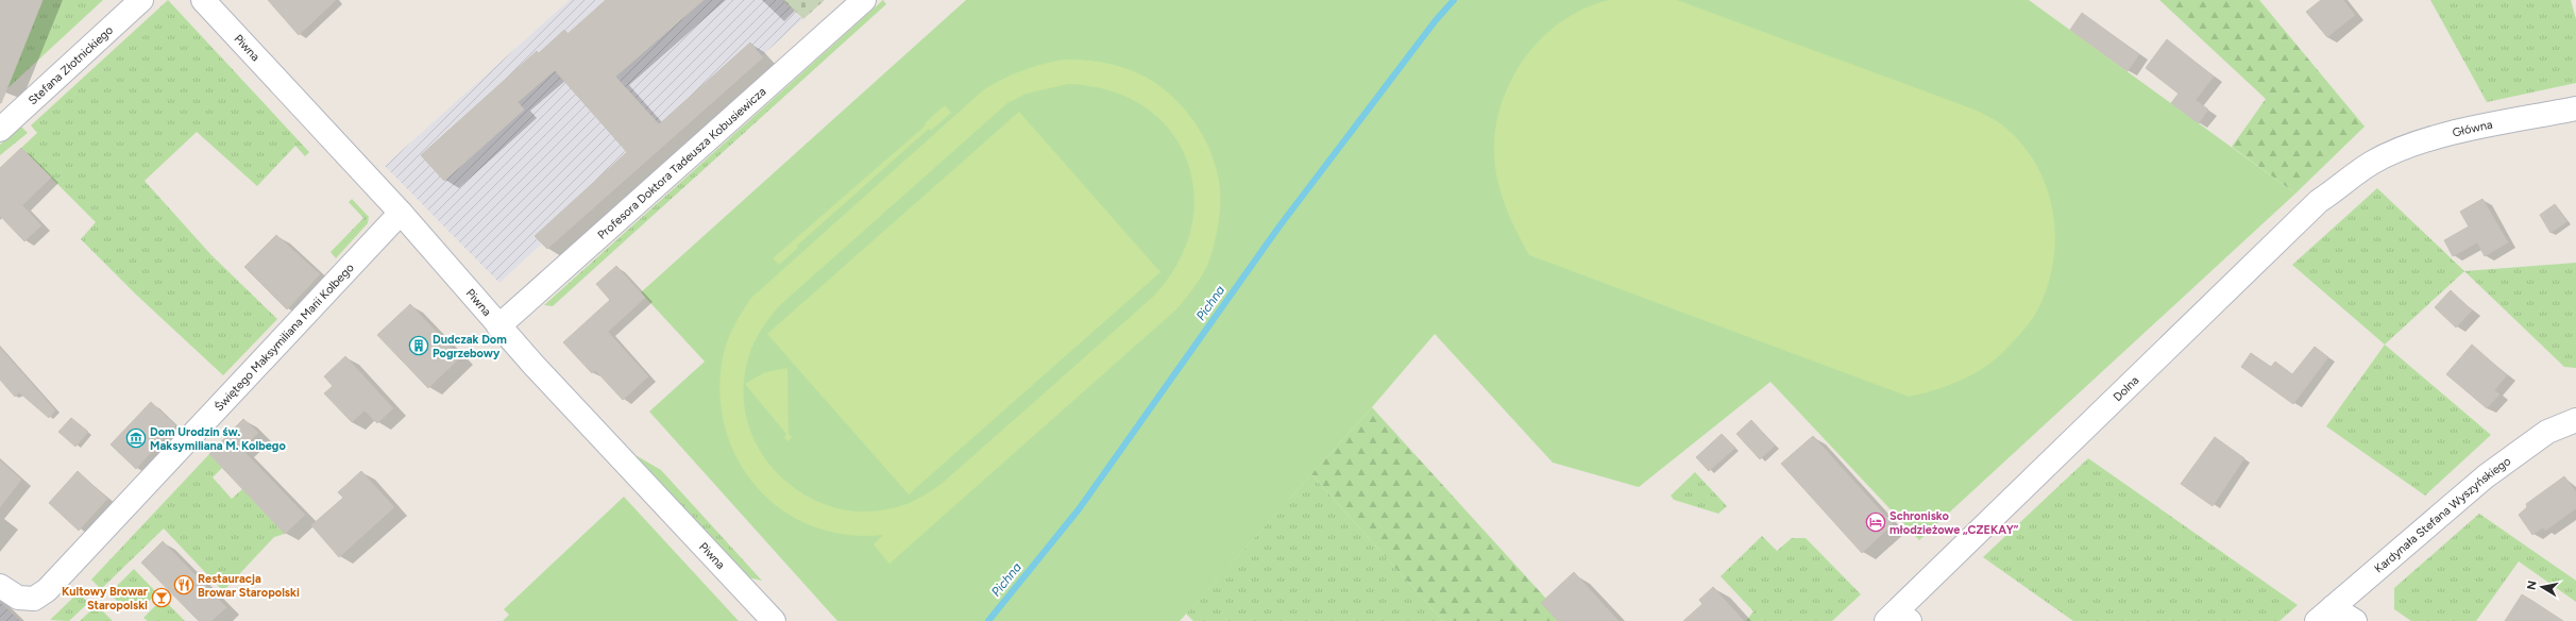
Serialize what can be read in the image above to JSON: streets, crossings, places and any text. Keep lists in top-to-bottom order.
{
  "streets": {
    "street": [
      "Piwna",
      "Stefana Złotnickiego",
      "Główna",
      "Profesora Doktora Tadeusza Kobusiewicza",
      "Świętego Maksymiliana Marii Kolbego",
      "Dolna",
      "Kardynała Stefana Wyszyńskiego"
    ]
  },
  "crossings": [
    ["Piwna", "Profesora Doktora Tadeusza Kobusiewicza"],
    ["Piwna", "Świętego Maksymiliana Marii Kolbego"],
    ["Główna", "Dolna"]
  ],
  "water": ["Pichna"],
  "places": {
    "building": ["Dudczak Dom Pogrzebowy"],
    "museum": ["Dom Urodzin św. Maksymiliana M. Kolbego"],
    "hotel": ["Schronisko młodzieżowe „CZEKAY”"],
    "restaurant": ["Restauracja Browar Staropolski"],
    "bar": ["Kultowy Browar Staropolski"]
  },
  "north": "left"
}
